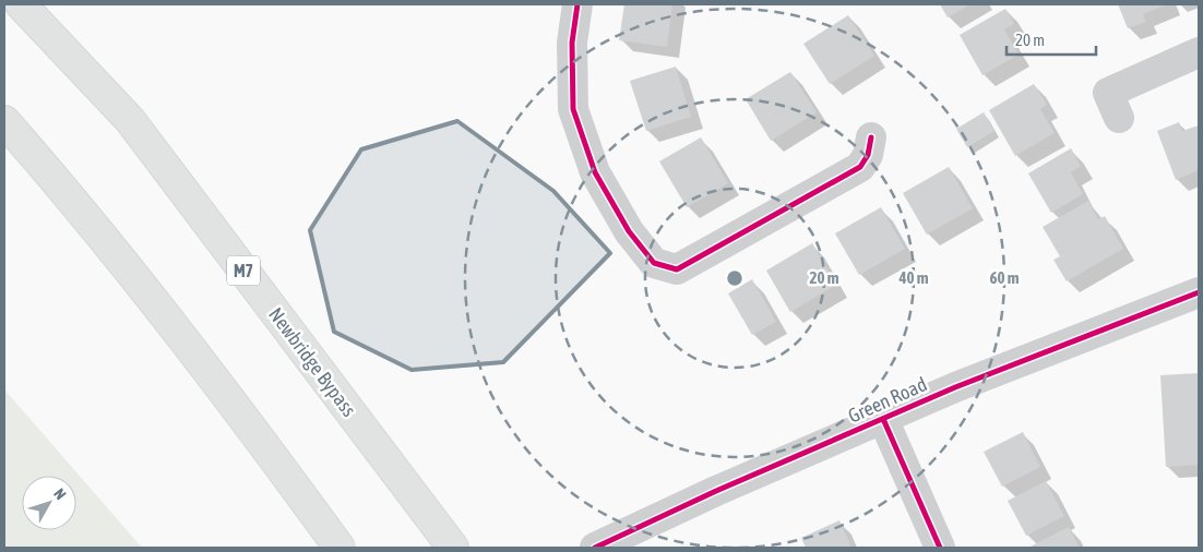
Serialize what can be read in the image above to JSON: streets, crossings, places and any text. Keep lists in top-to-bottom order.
{
  "streets": {
    "highway": ["M7", "Newbridge Bypass"],
    "street": ["Green Road"]
  },
  "scale_bar": "20 m",
  "north": "top right",
  "rings": ["20 m", "40 m", "60 m"]
}
